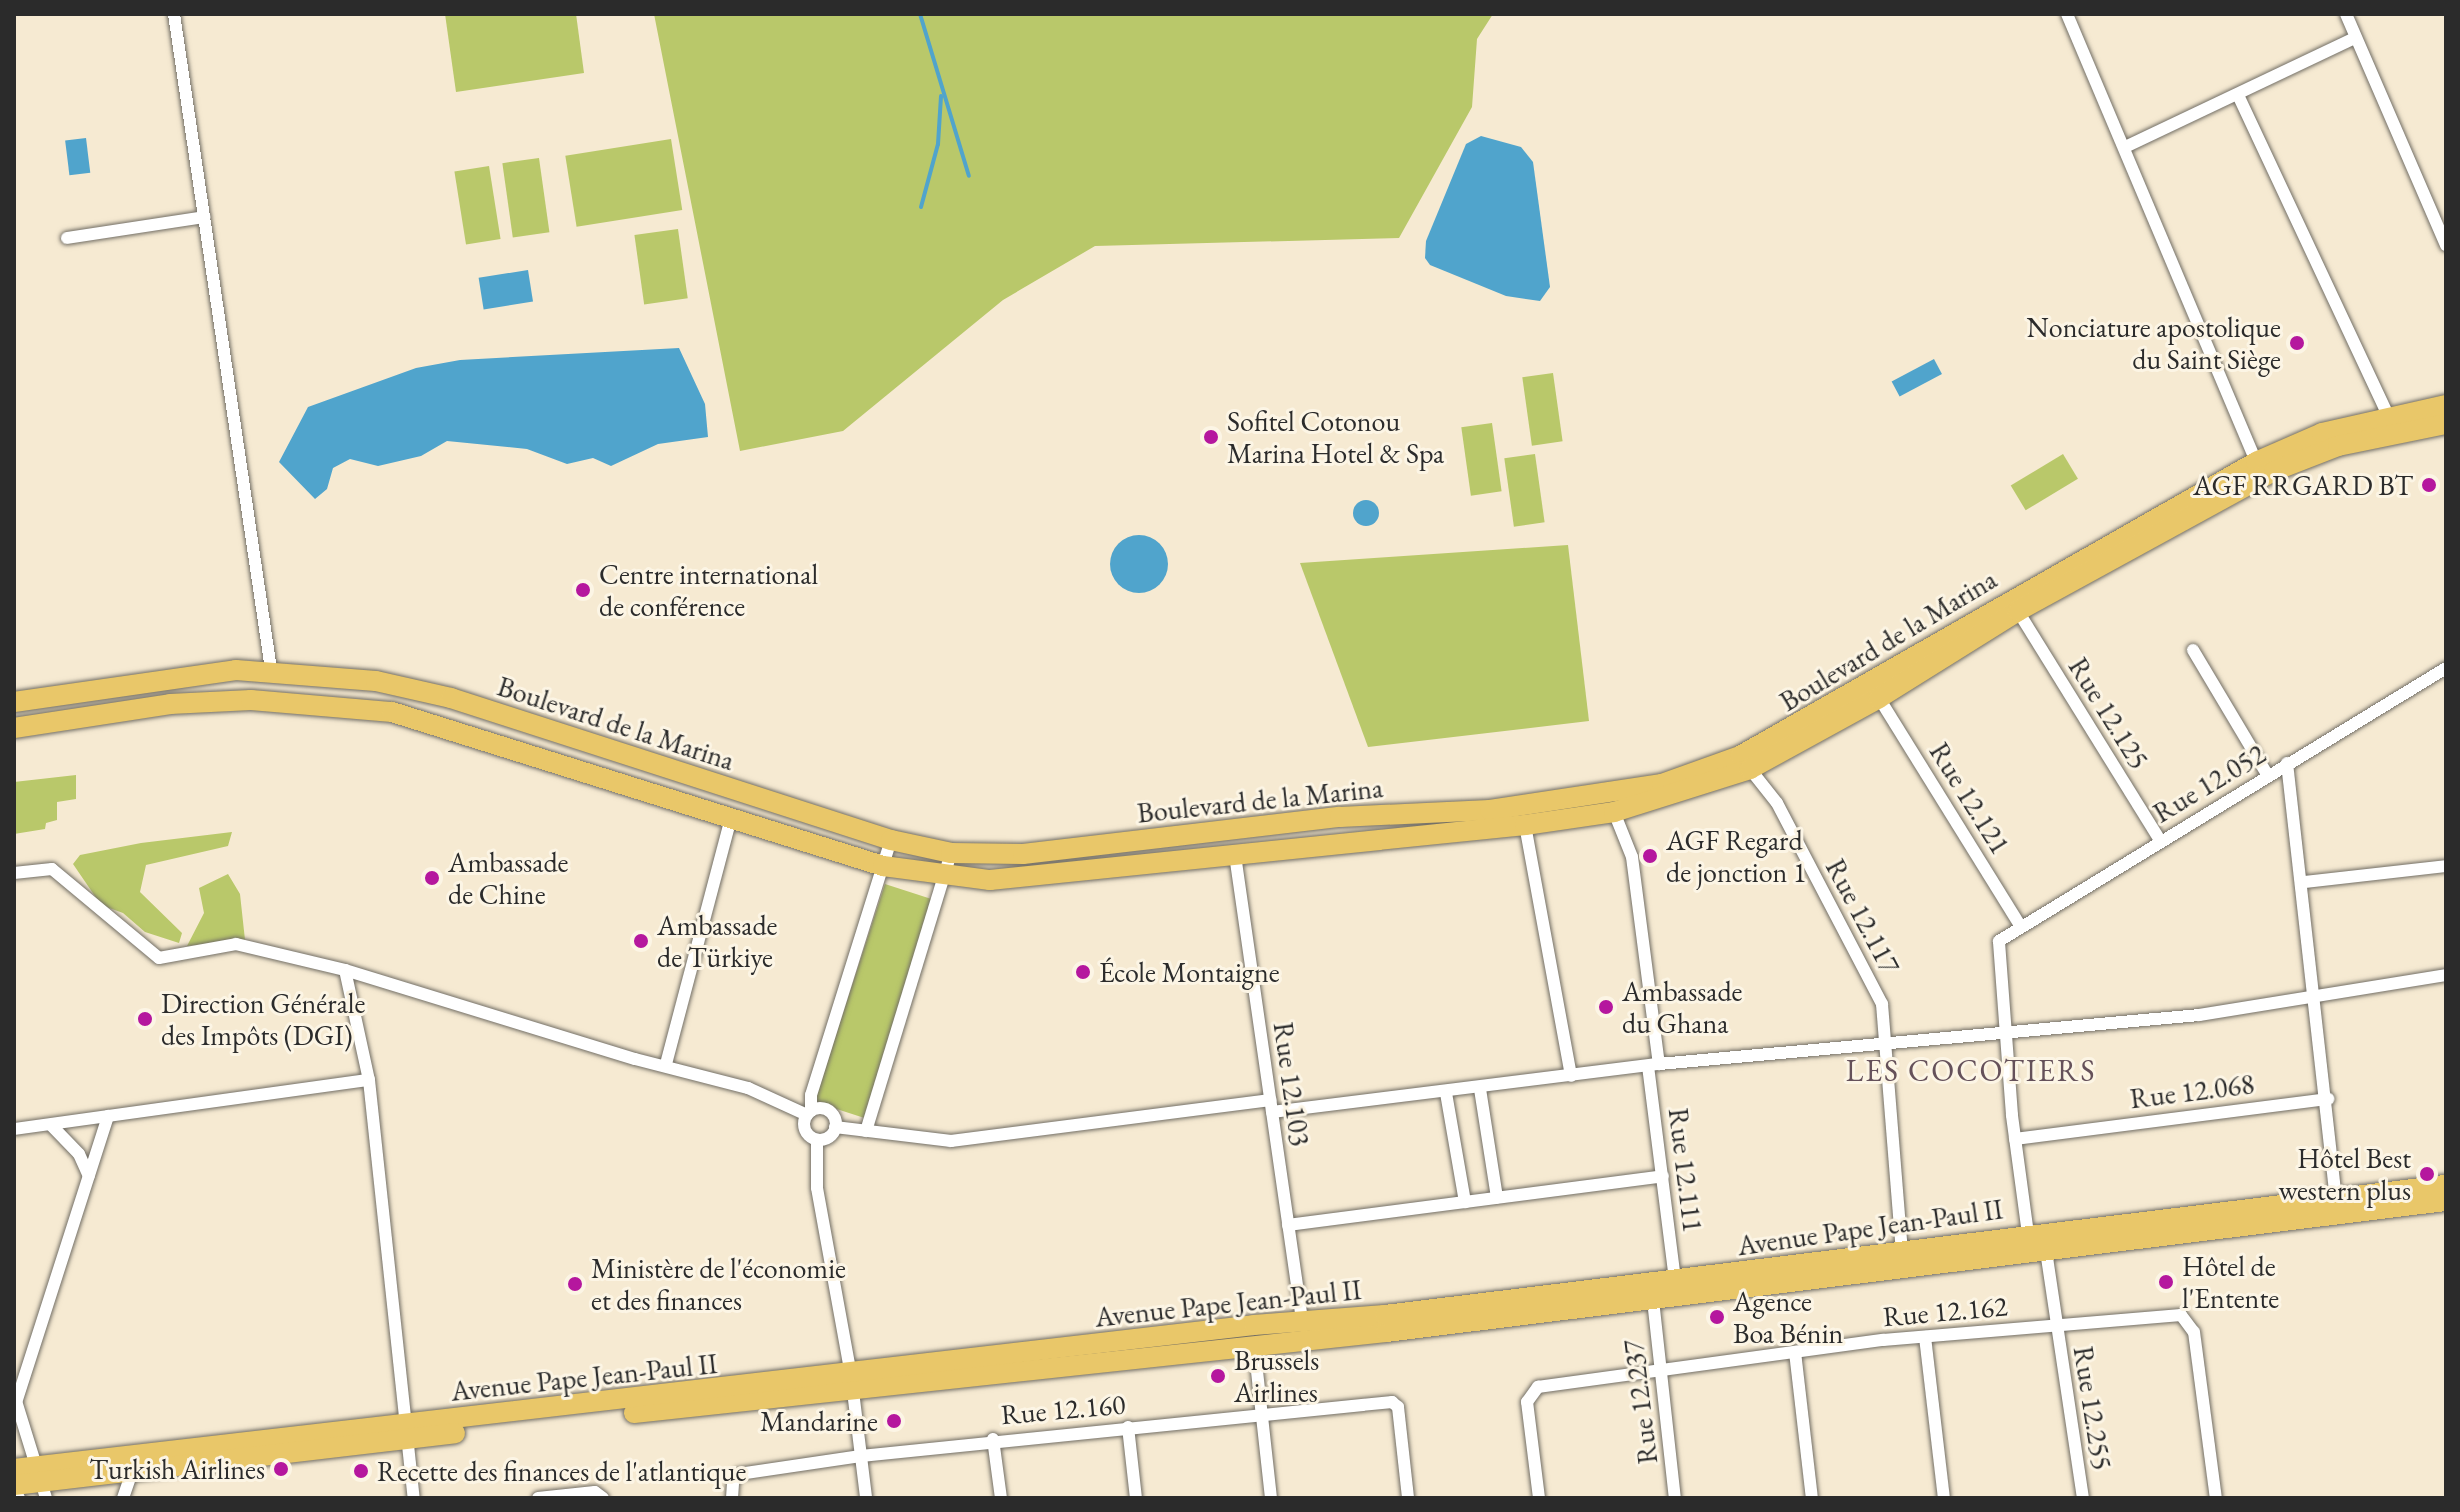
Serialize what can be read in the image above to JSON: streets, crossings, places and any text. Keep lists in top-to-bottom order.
{
  "streets": {
    "main road": ["Boulevard de la Marina", "Avenue Pape Jean-Paul II"],
    "street": [
      "Rue 12.125",
      "Rue 12.052",
      "Rue 12.121",
      "Rue 12.117",
      "Rue 12.103",
      "Rue 12.068",
      "Rue 12.111",
      "Rue 12.162",
      "Rue 12.237",
      "Rue 12.255",
      "Rue 12.160"
    ]
  },
  "crossings": [
    ["Boulevard de la Marina", "Rue 12.125"],
    ["Boulevard de la Marina", "Rue 12.121"],
    ["Boulevard de la Marina", "Rue 12.117"],
    ["Boulevard de la Marina", "Rue 12.103"],
    ["Boulevard de la Marina", "Rue 12.111"],
    ["Rue 12.125", "Rue 12.052"],
    ["Rue 12.052", "Rue 12.121"],
    ["Rue 12.052", "Rue 12.255"],
    ["Rue 12.103", "Avenue Pape Jean-Paul II"],
    ["Rue 12.068", "Rue 12.255"],
    ["Rue 12.111", "Avenue Pape Jean-Paul II"],
    ["Avenue Pape Jean-Paul II", "Rue 12.237"],
    ["Avenue Pape Jean-Paul II", "Rue 12.255"],
    ["Rue 12.162", "Rue 12.237"],
    ["Rue 12.162", "Rue 12.255"]
  ],
  "districts": ["LES COCOTIERS"],
  "places": [
    "Nonciature apostolique du Saint Siège",
    "Sofitel Cotonou Marina Hotel & Spa",
    "AGF RRGARD BT",
    "Centre international de conférence",
    "AGF Regard de jonction 1",
    "Ambassade de Chine",
    "Ambassade de Türkiye",
    "École Montaigne",
    "Ambassade du Ghana",
    "Direction Générale des Impôts (DGI)",
    "Hôtel Best western plus",
    "Hôtel de l'Entente",
    "Ministère de l'économie et des finances",
    "Agence Boa Bénin",
    "Brussels Airlines",
    "Mandarine",
    "Turkish Airlines",
    "Recette des finances de l'atlantique"
  ]
}
